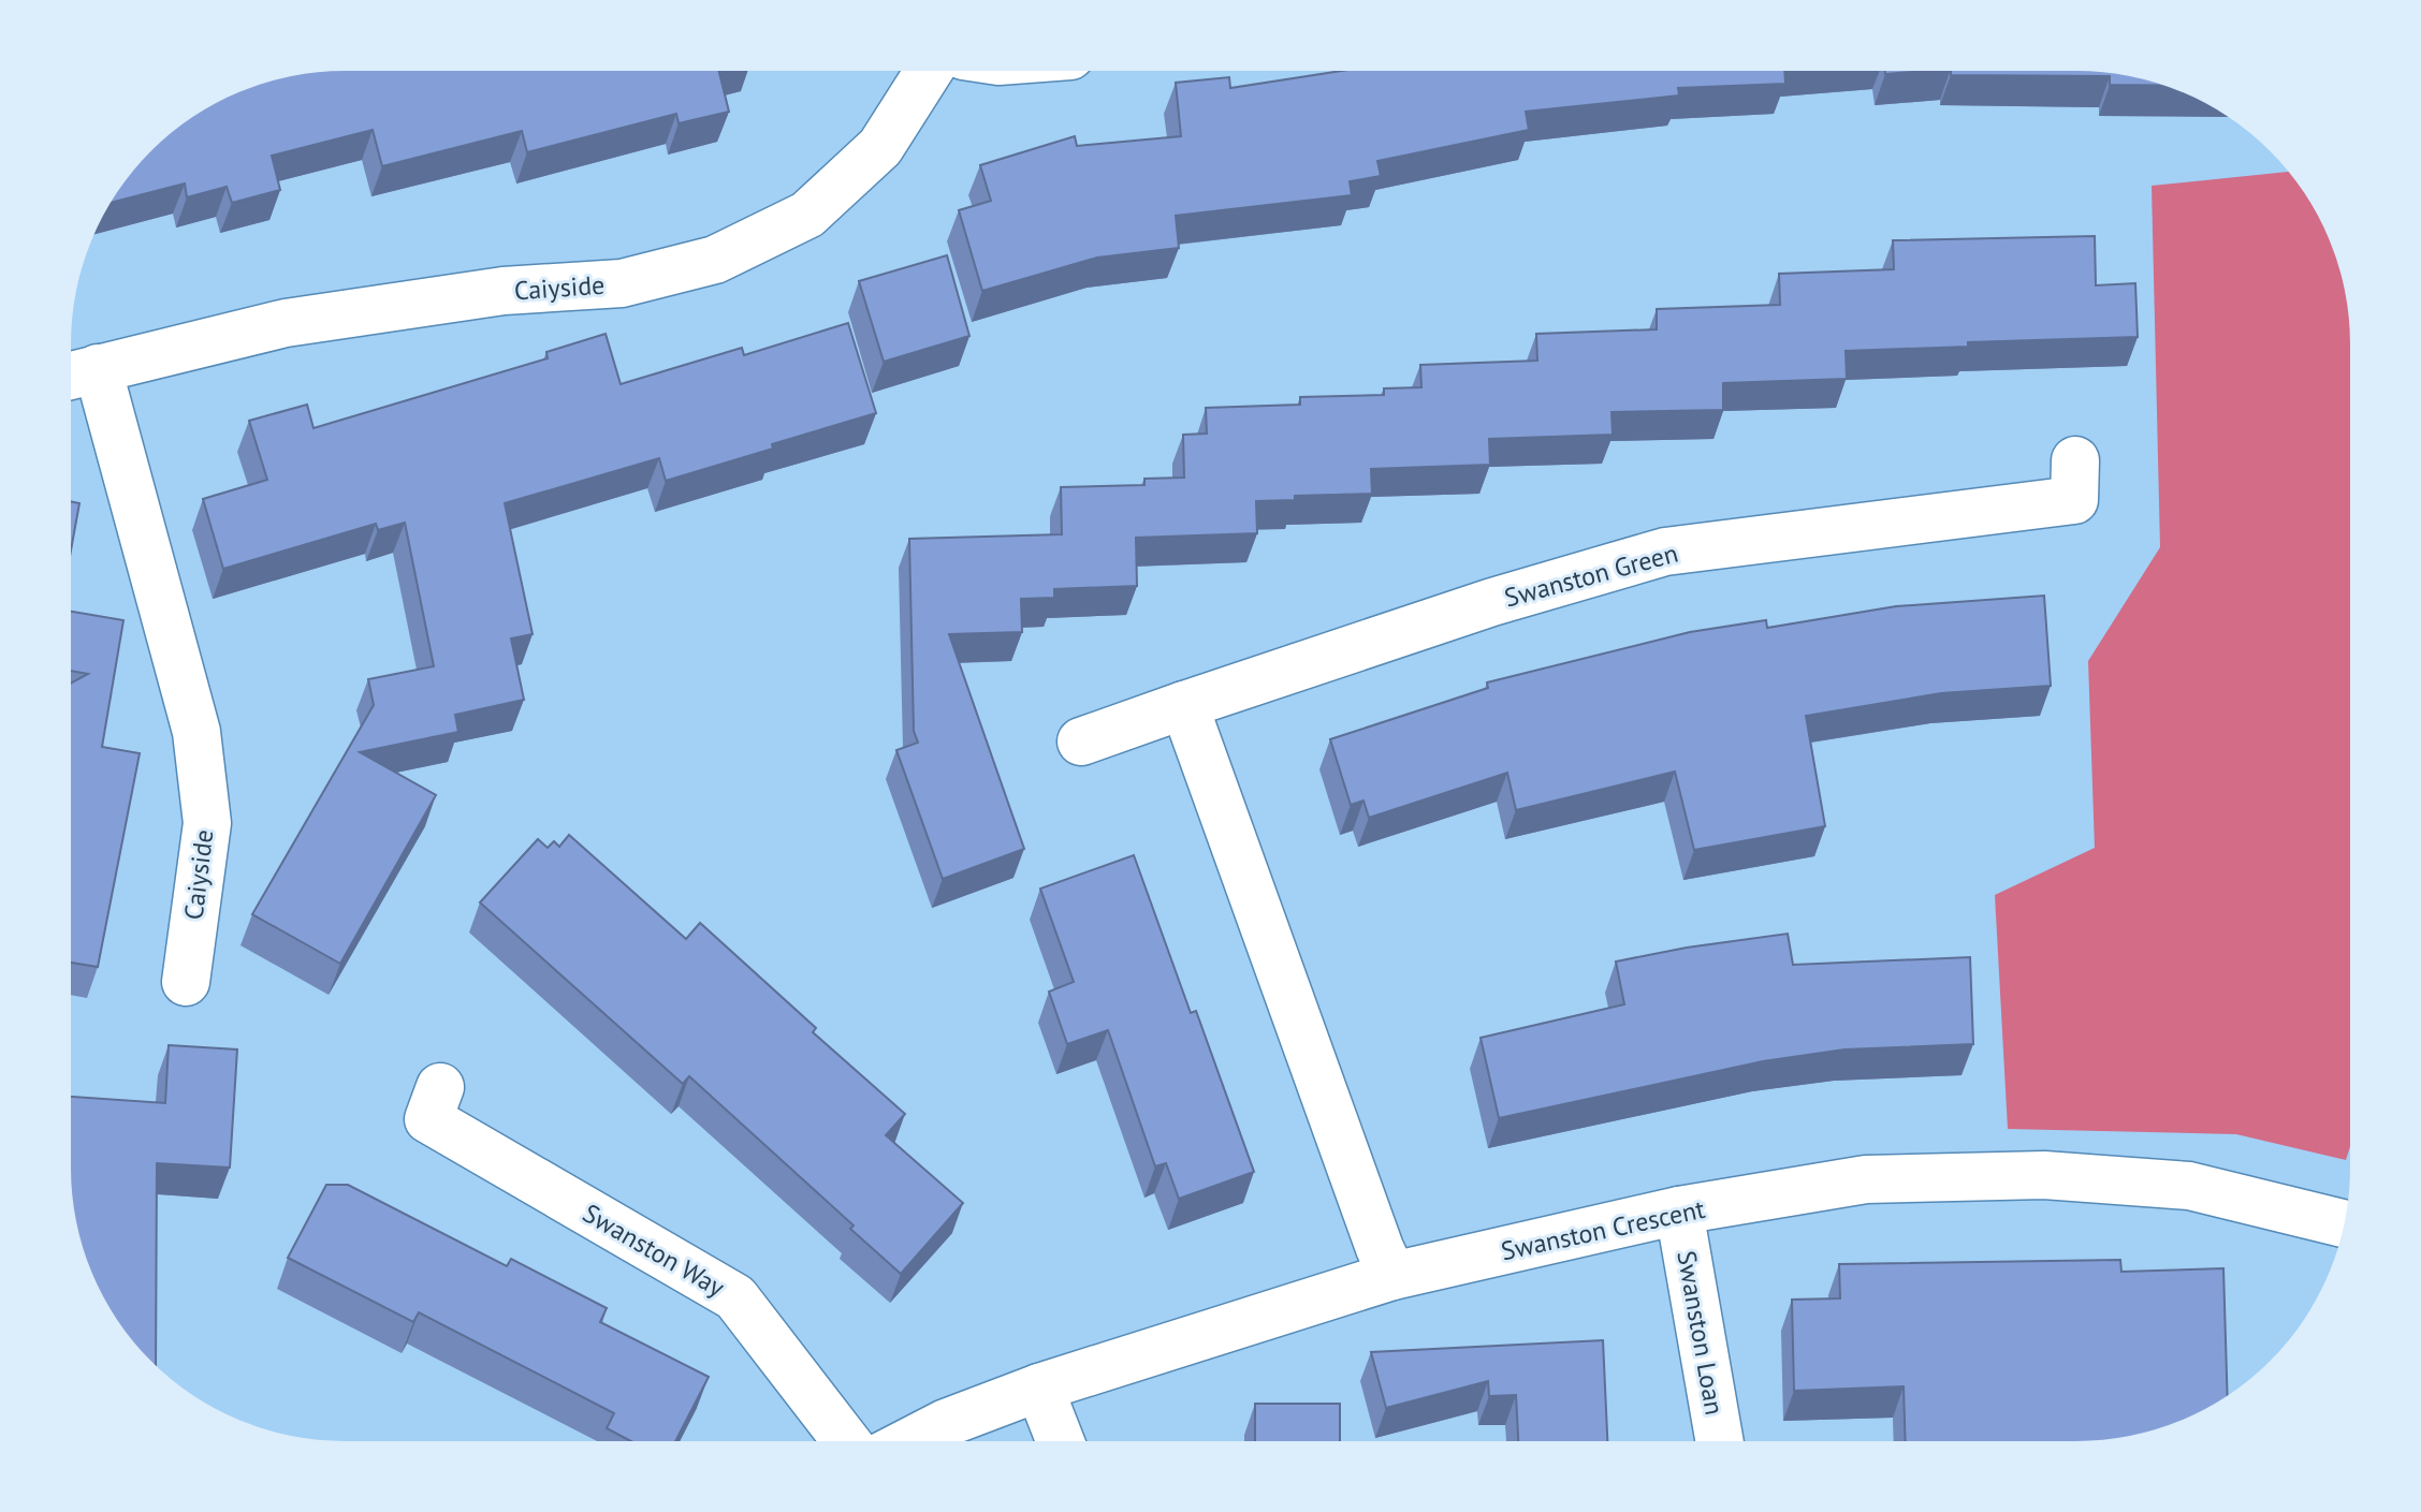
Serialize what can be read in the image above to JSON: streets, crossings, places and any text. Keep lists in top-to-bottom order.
{
  "streets": {
    "street": [
      "Caiyside",
      "Swanston Green",
      "Swanston Crescent",
      "Swanston Way",
      "Swanston Loan"
    ]
  },
  "crossings": [
    ["Swanston Crescent", "Swanston Loan"]
  ]
}
